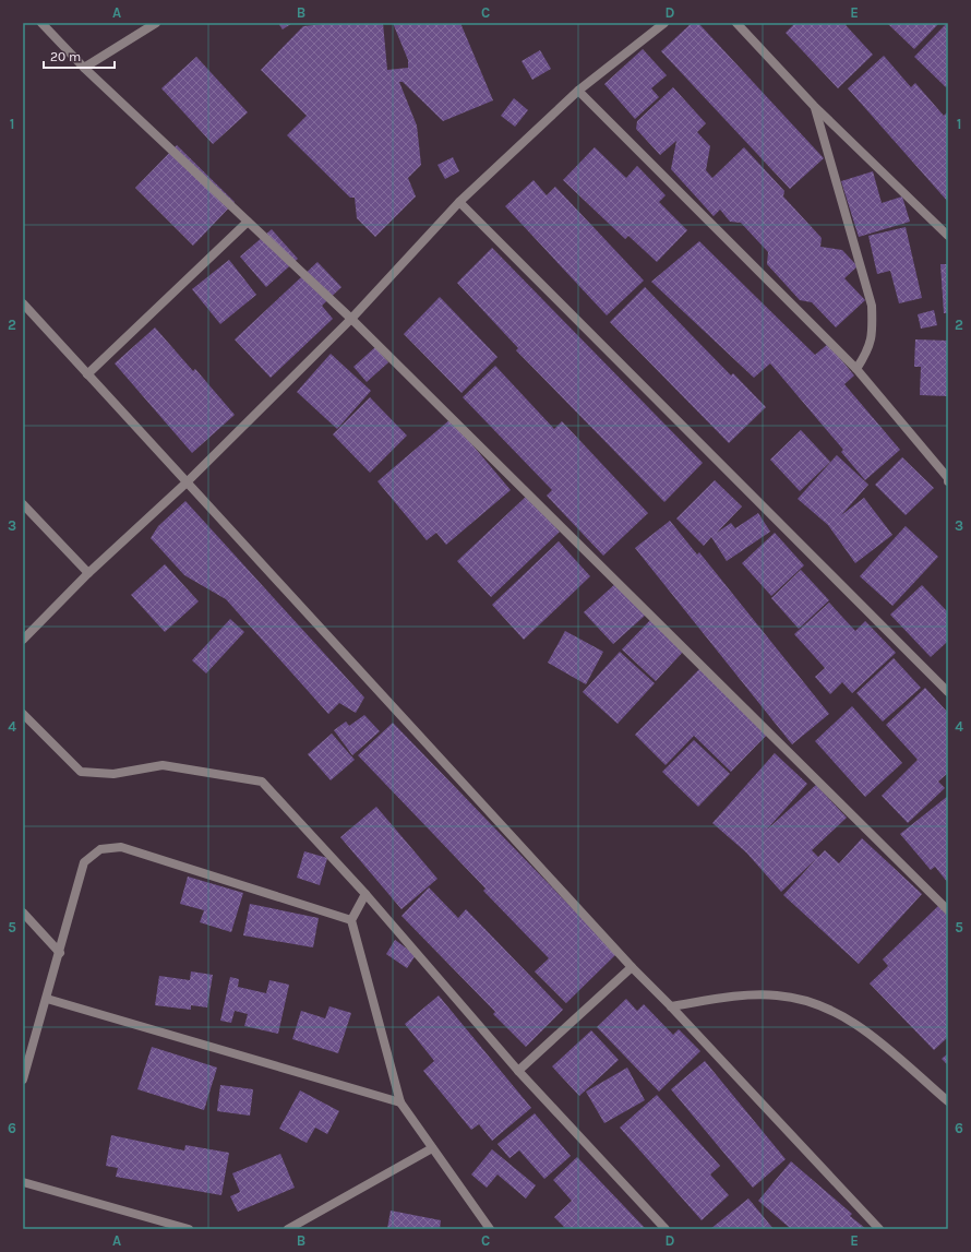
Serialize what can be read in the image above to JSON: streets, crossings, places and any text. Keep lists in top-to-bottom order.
{
  "scale_bar": "20 m",
  "grid": {
    "columns": [
      "A",
      "B",
      "C",
      "D",
      "E"
    ],
    "rows": [
      "1",
      "2",
      "3",
      "4",
      "5",
      "6"
    ]
  }
}
